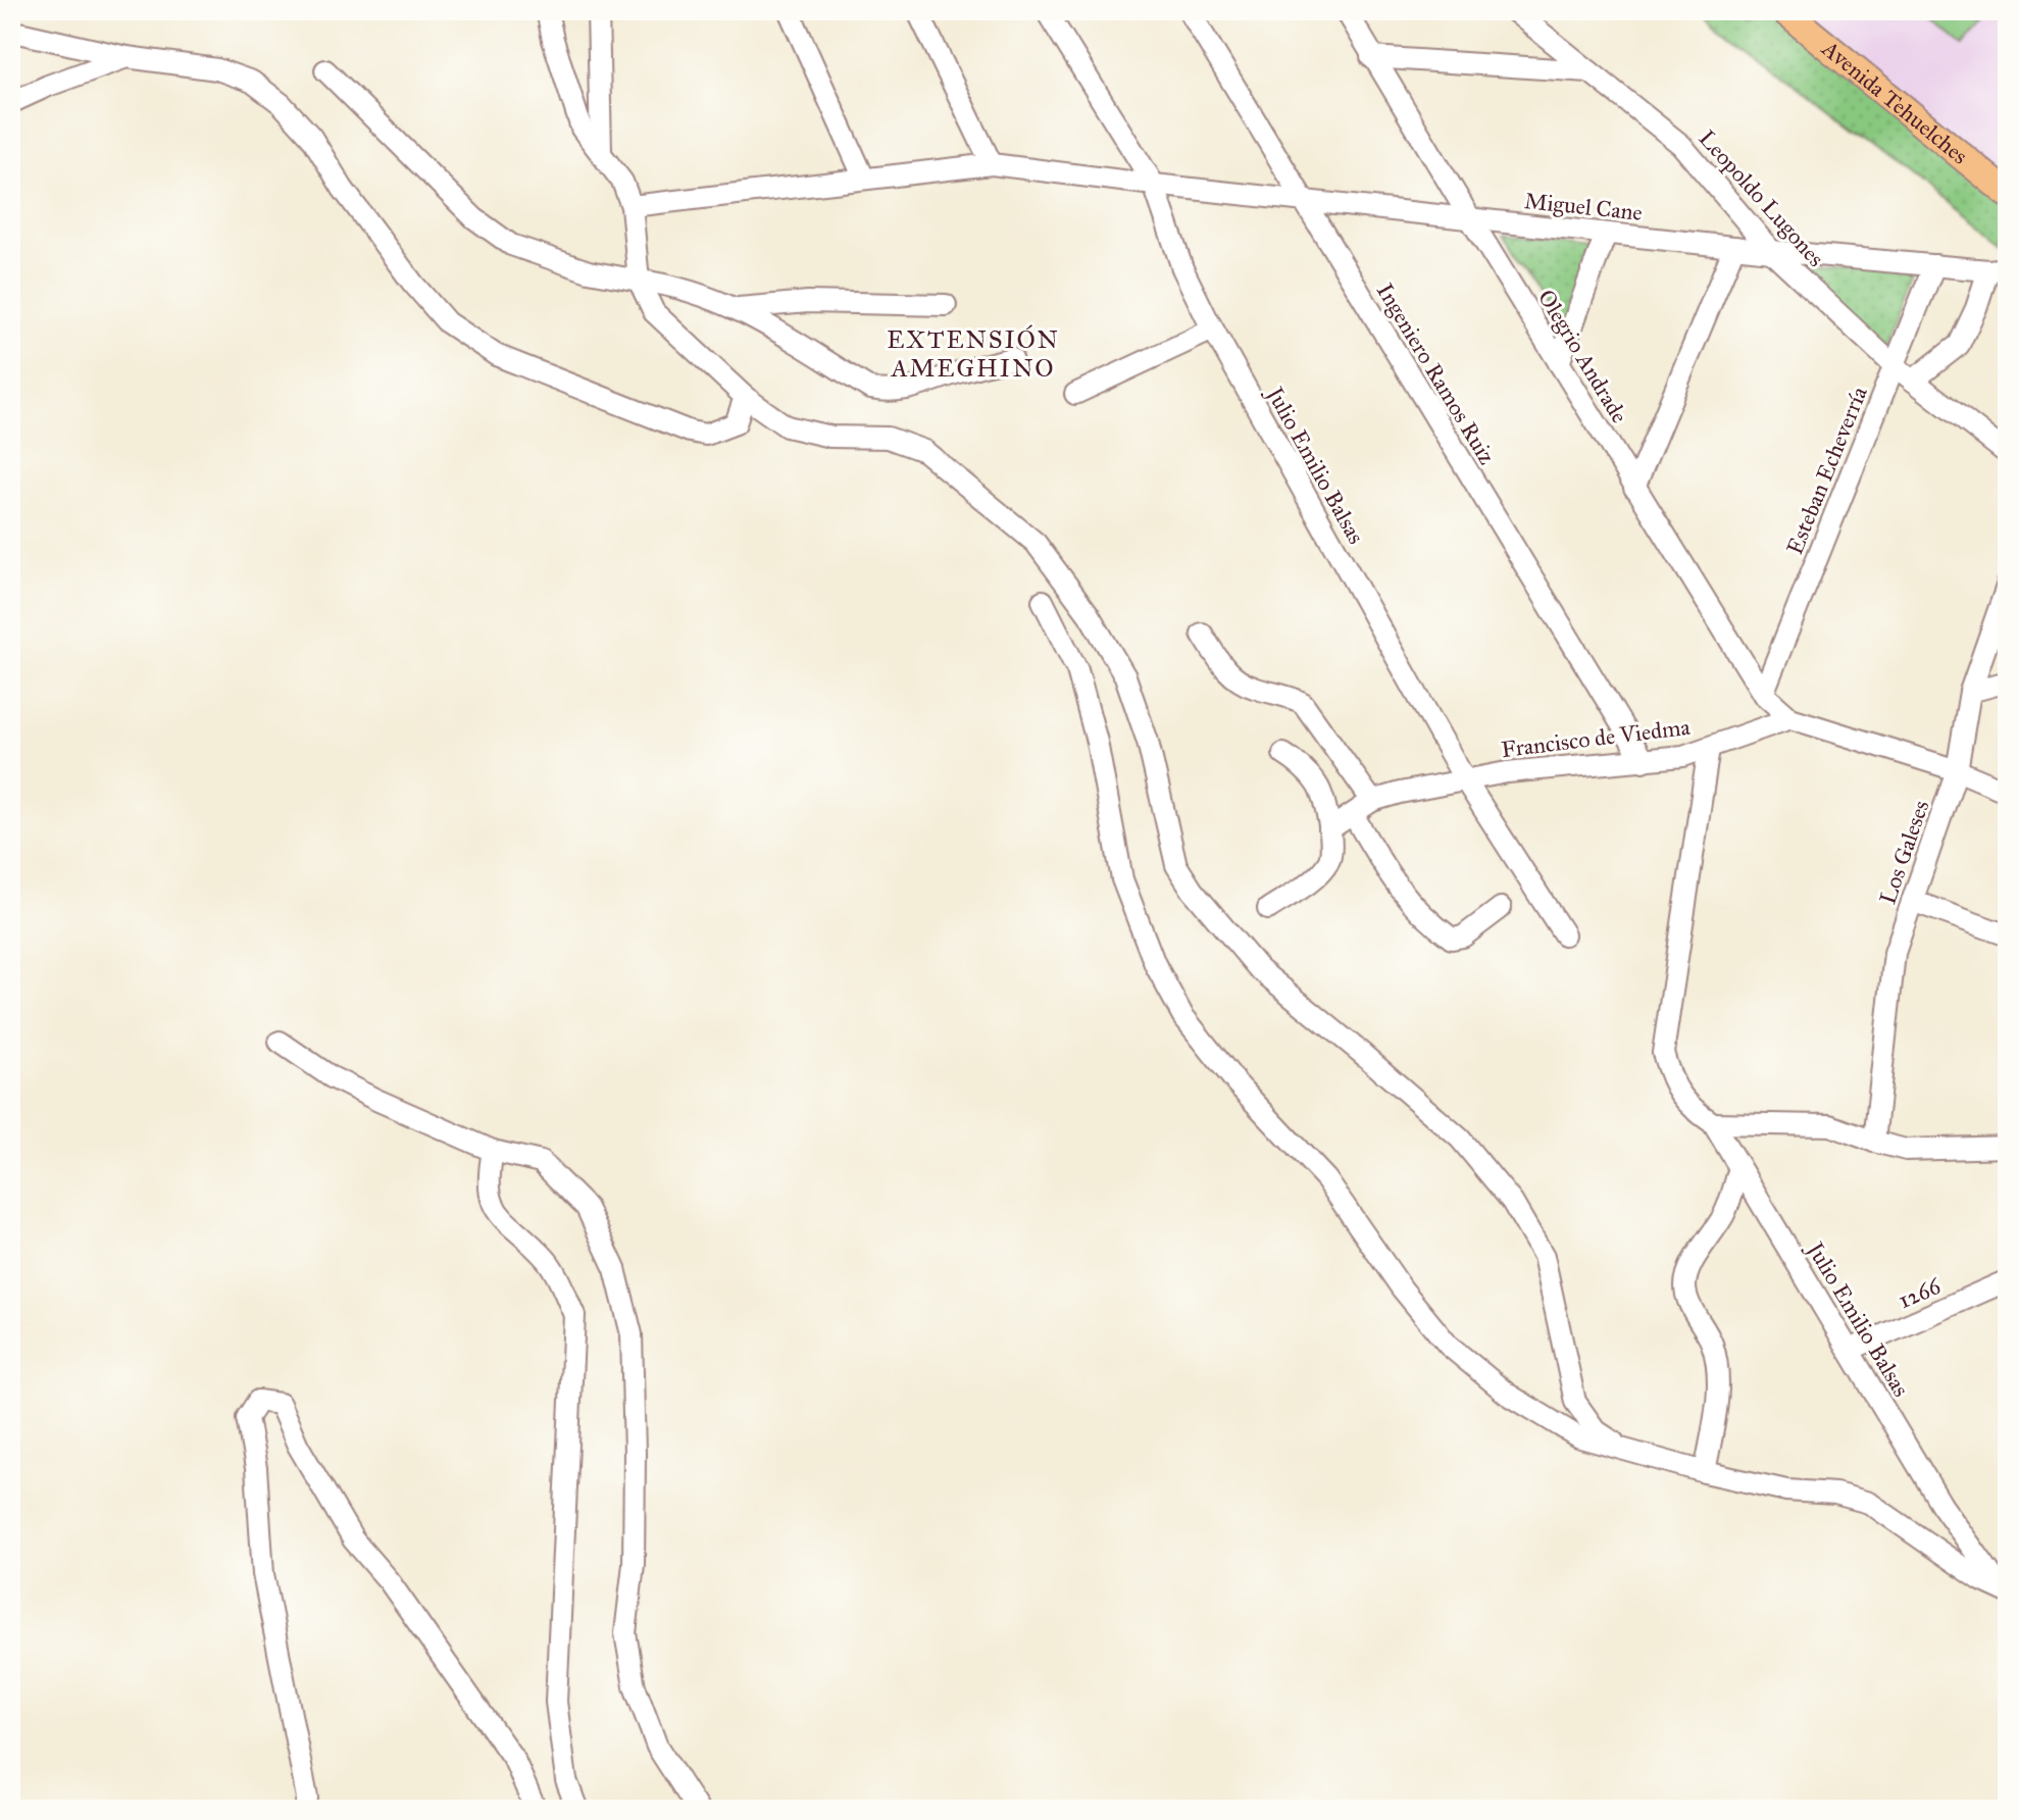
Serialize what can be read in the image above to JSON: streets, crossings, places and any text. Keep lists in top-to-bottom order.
{
  "streets": {
    "main road": ["Avenida Tehuelches"],
    "street": [
      "Leopoldo Lugones",
      "Miguel Cane",
      "Olegrio Andrade",
      "Ingeniero Ramos Ruiz",
      "Julio Emilio Balsas",
      "Esteban Echeverría",
      "Francisco de Viedma",
      "Los Galeses",
      "1266"
    ]
  },
  "crossings": [
    ["Leopoldo Lugones", "Miguel Cane"],
    ["Leopoldo Lugones", "Esteban Echeverría"],
    ["Miguel Cane", "Olegrio Andrade"],
    ["Miguel Cane", "Ingeniero Ramos Ruiz"],
    ["Miguel Cane", "Julio Emilio Balsas"],
    ["Miguel Cane", "Esteban Echeverría"],
    ["Olegrio Andrade", "Esteban Echeverría"],
    ["Olegrio Andrade", "Francisco de Viedma"],
    ["Ingeniero Ramos Ruiz", "Francisco de Viedma"],
    ["Julio Emilio Balsas", "Francisco de Viedma"],
    ["Julio Emilio Balsas", "1266"]
  ],
  "districts": ["EXTENSIÓN AMEGHINO"]
}
